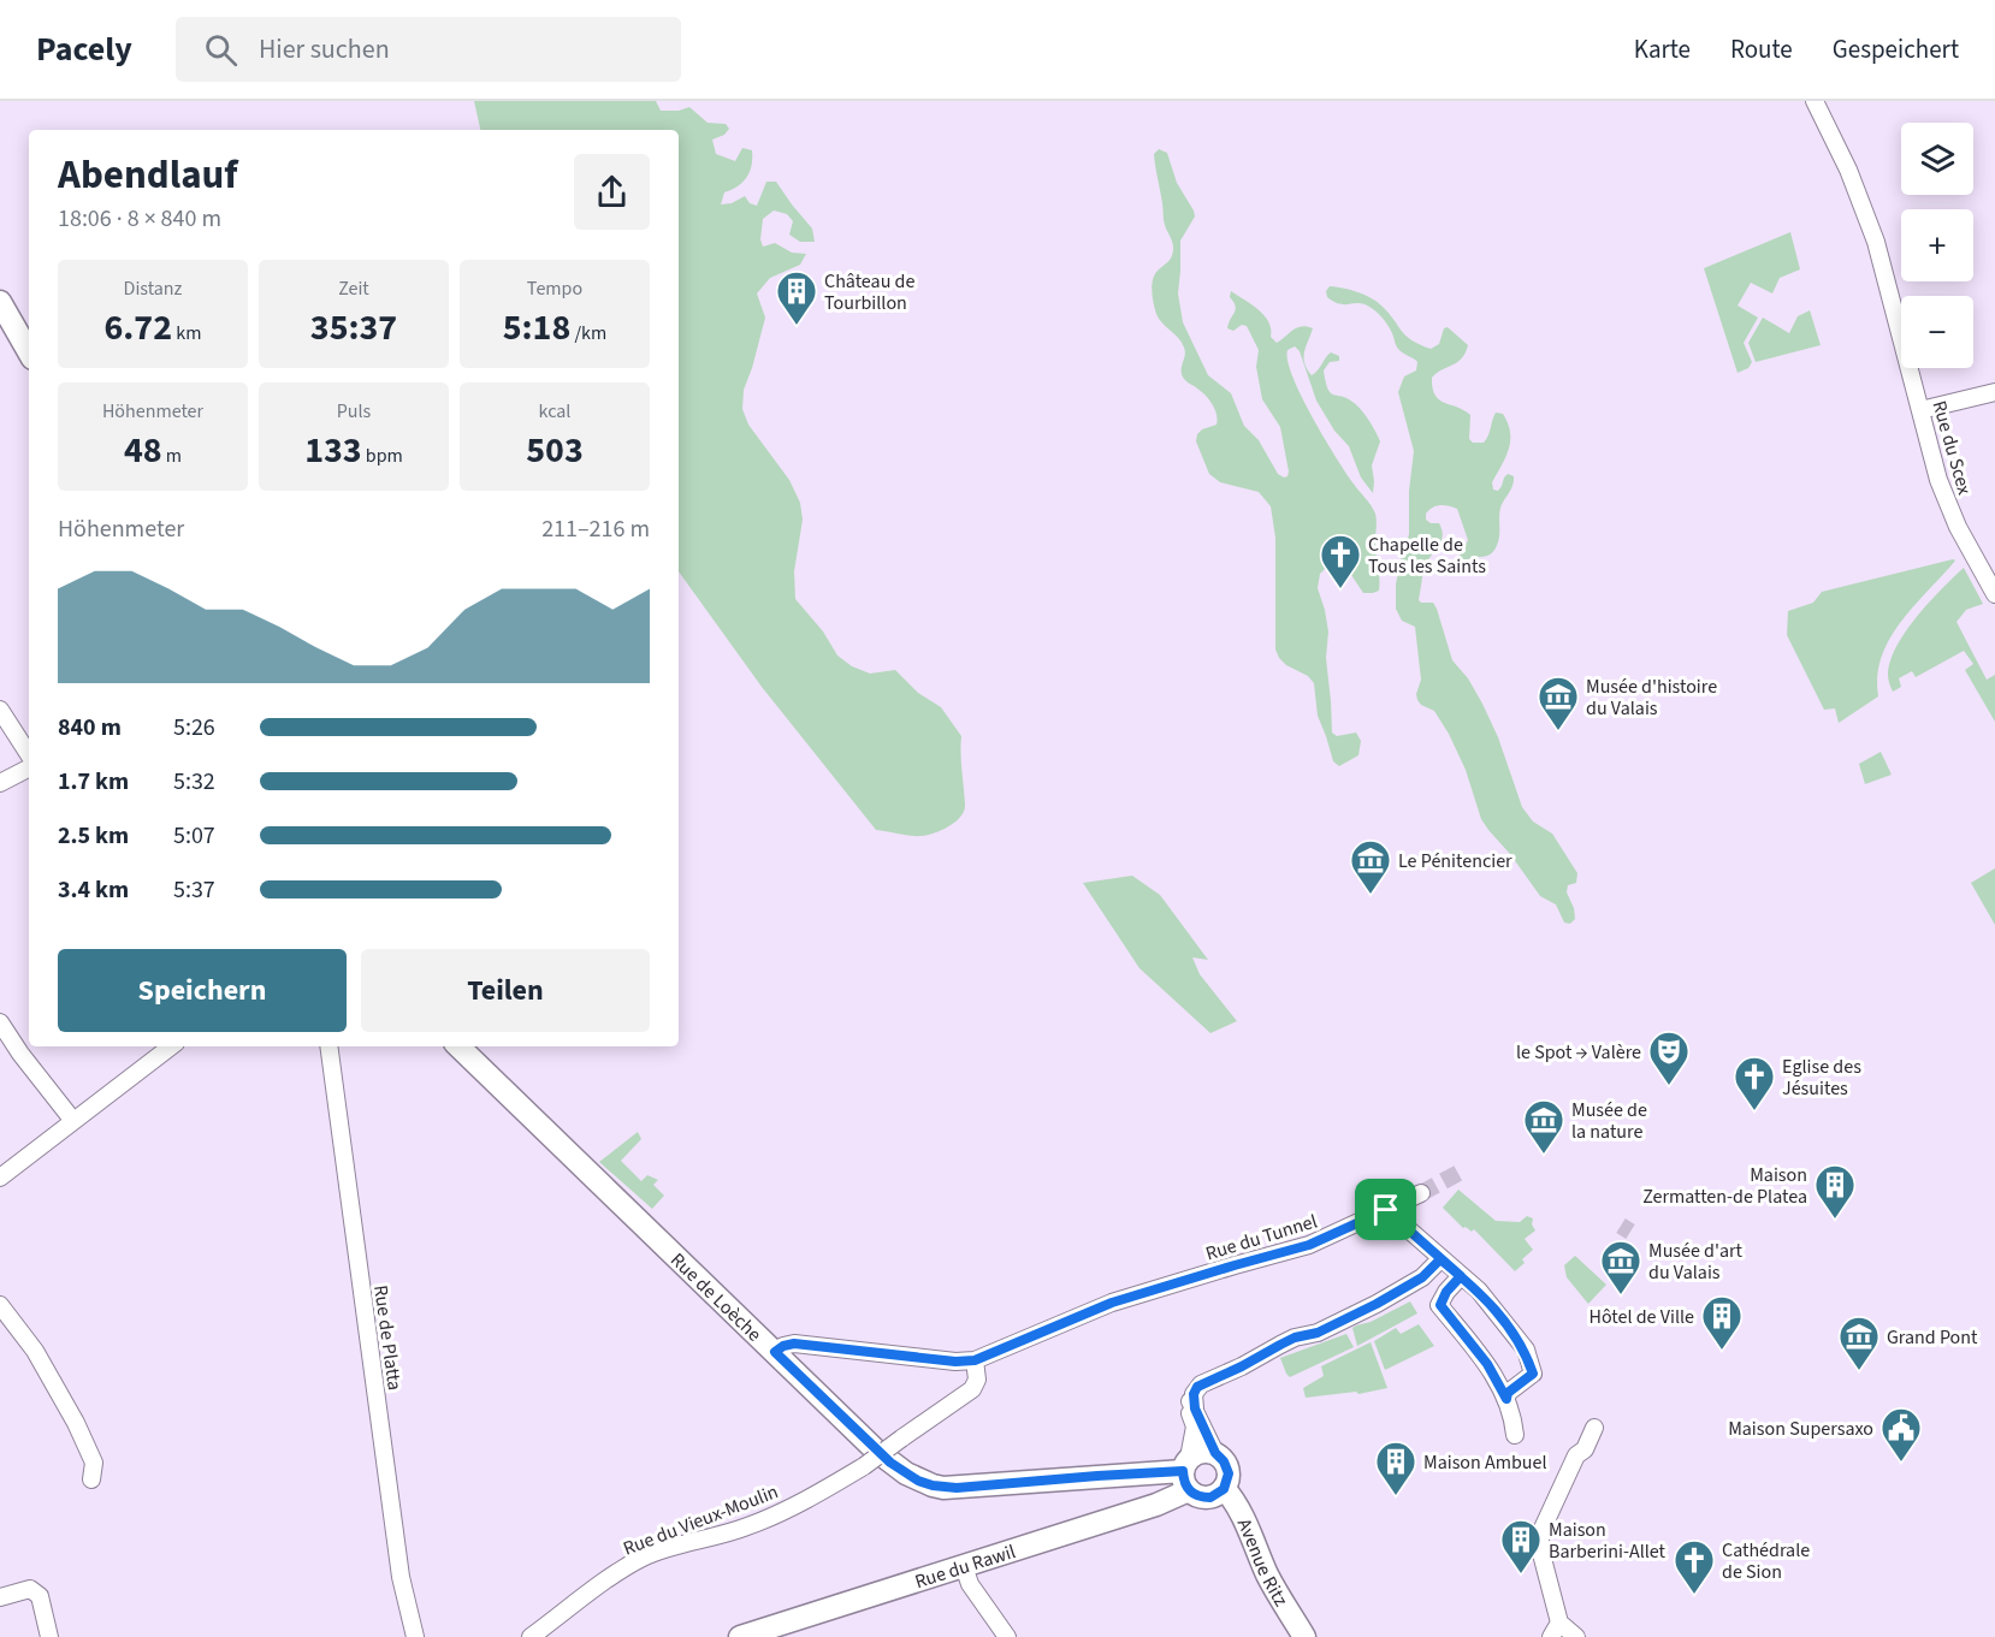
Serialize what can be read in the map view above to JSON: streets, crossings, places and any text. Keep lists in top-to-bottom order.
{
  "streets": {
    "street": [
      "Rue du Scex",
      "Rue du Tunnel",
      "Rue de Loèche",
      "Rue de Platta",
      "Rue du Vieux-Moulin",
      "Avenue Ritz",
      "Rue du Rawil"
    ]
  },
  "crossings": [
    ["Rue du Tunnel", "Rue de Loèche"],
    ["Rue du Tunnel", "Rue du Vieux-Moulin"],
    ["Rue de Loèche", "Avenue Ritz"],
    ["Rue de Loèche", "Rue du Rawil"],
    ["Avenue Ritz", "Rue du Rawil"]
  ],
  "places": {
    "building": [
      "Château de Tourbillon",
      "Maison Zermatten-de Platea",
      "Hôtel de Ville",
      "Maison Ambuel",
      "Maison Barberini-Allet"
    ],
    "church": ["Chapelle de Tous les Saints", "Eglise des Jésuites", "Cathédrale de Sion"],
    "museum": [
      "Musée d'histoire du Valais",
      "Le Pénitencier",
      "Musée de la nature",
      "Musée d'art du Valais",
      "Grand Pont"
    ],
    "theatre": ["le Spot → Valère"],
    "public building": ["Maison Supersaxo"]
  },
  "page": {
    "header": "Pacely",
    "search": "Hier suchen",
    "nav": ["Karte", "Route", "Gespeichert"],
    "map_buttons": ["+", "−"],
    "heading": ["Abendlauf", "18:06 · 8 × 840 m"],
    "stats": [
      ["Distanz", "6.72 km"],
      ["Zeit", "35:37"],
      ["Tempo", "5:18 /km"],
      ["Höhenmeter", "48 m"],
      ["Puls", "133 bpm"],
      ["kcal", "503"]
    ],
    "chart": ["Höhenmeter", "211–216 m"],
    "list": [
      {
        "name": "840 m",
        "note": "5:26"
      },
      {
        "name": "1.7 km",
        "note": "5:32"
      },
      {
        "name": "2.5 km",
        "note": "5:07"
      },
      {
        "name": "3.4 km",
        "note": "5:37"
      }
    ],
    "buttons": ["Speichern", "Teilen"]
  }
}
